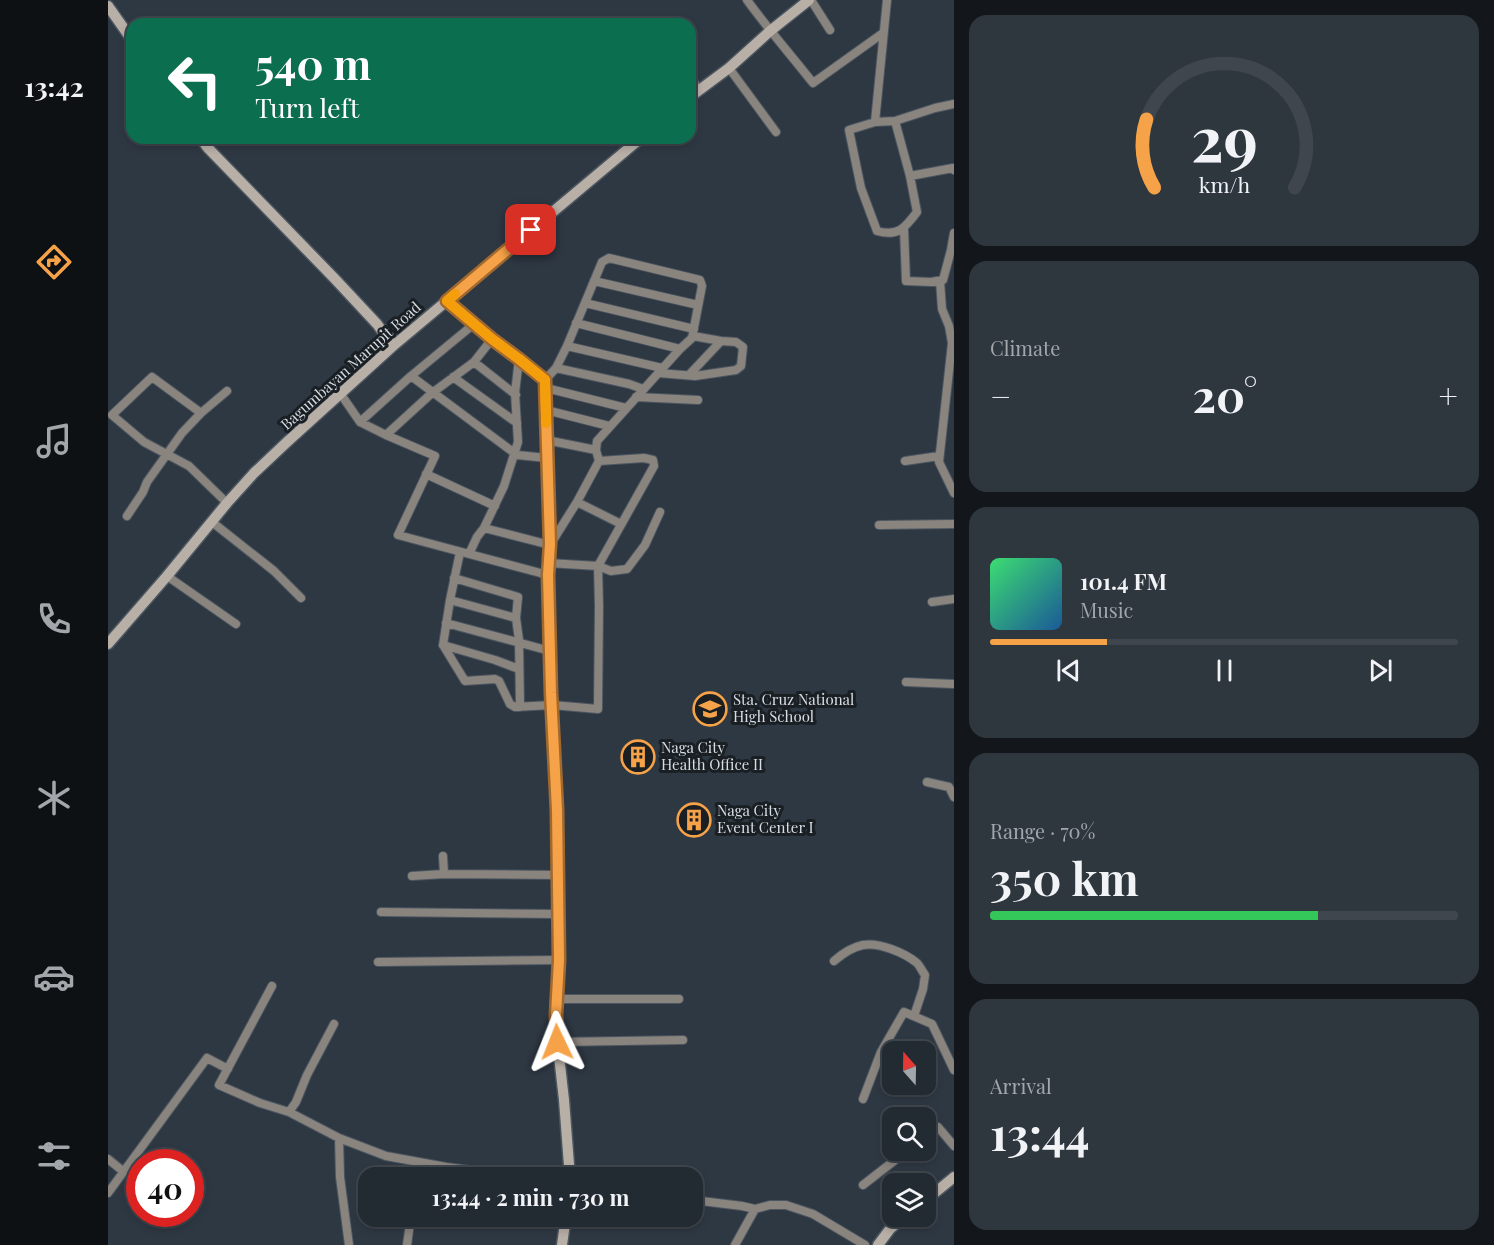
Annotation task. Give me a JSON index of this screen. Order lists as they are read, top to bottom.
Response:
{
  "streets": {
    "street": ["Bagumbayan Marupit Road"]
  },
  "places": {
    "school or university": ["Sta. Cruz National High School"],
    "building": ["Naga City Health Office II", "Naga City Event Center I"]
  },
  "north": "top",
  "page": {
    "tabs": "13:42",
    "turn": ["540 m", "Turn left"],
    "tile": [
      "Climate",
      ["Range · 70%", "350 km"],
      ["Arrival", "13:44"]
    ],
    "heat": ["−", "20°", "+"],
    "song": ["101.4 FM", "Music"],
    "limit": "40",
    "trip": "13:44 · 2 min · 730 m",
    "gauge": ["29", "km/h"]
  }
}
